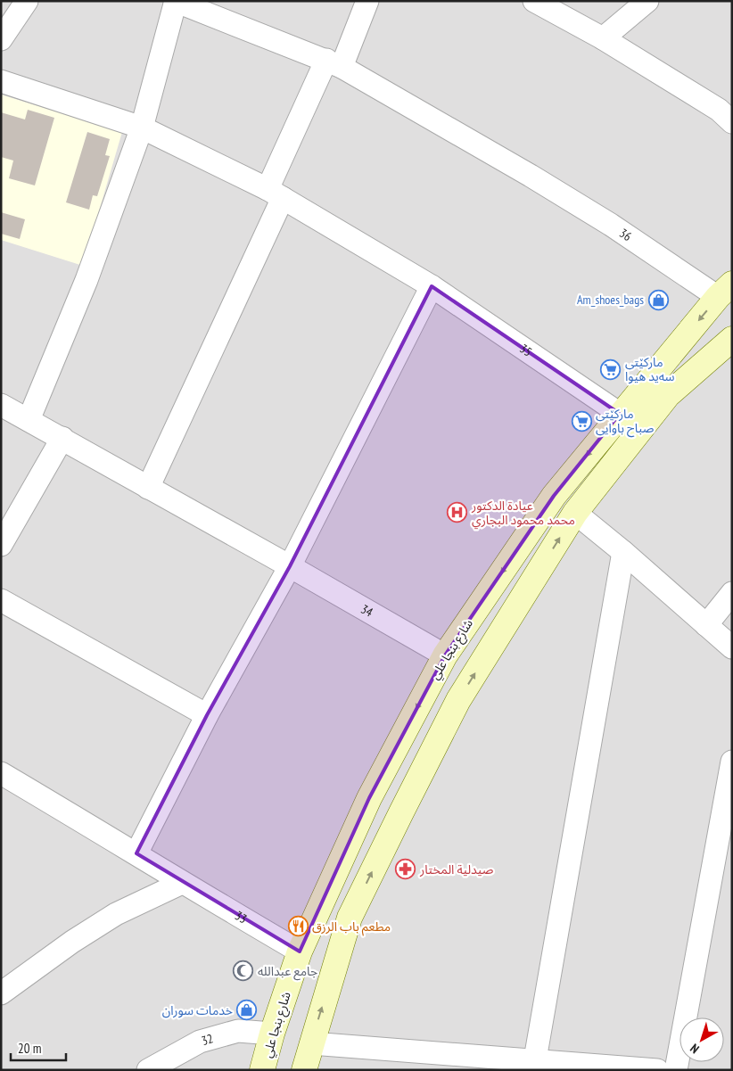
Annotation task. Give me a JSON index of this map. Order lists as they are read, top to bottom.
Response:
{
  "streets": {
    "main road": ["شارع بنجا علي"],
    "street": [
      "36",
      "35",
      "34",
      "33",
      "32"
    ]
  },
  "crossings": [
    ["36", "شارع بنجا علي"],
    ["35", "شارع بنجا علي"],
    ["34", "شارع بنجا علي"],
    ["شارع بنجا علي", "33"],
    ["شارع بنجا علي", "32"]
  ],
  "places": {
    "shop": ["Am_shoes_bags", "خدمات سوران"],
    "supermarket": ["مارکێتی سەید هیوا", "مارکێتی صباح باوایی"],
    "hospital": ["عيادة الدكتور محمد محمود البجاري"],
    "pharmacy": ["صيدلية المختار"],
    "restaurant": ["مطعم باب الرزق"],
    "mosque": ["جامع عبدالله"]
  },
  "scale_bar": "20 m",
  "north": "bottom left"
}
